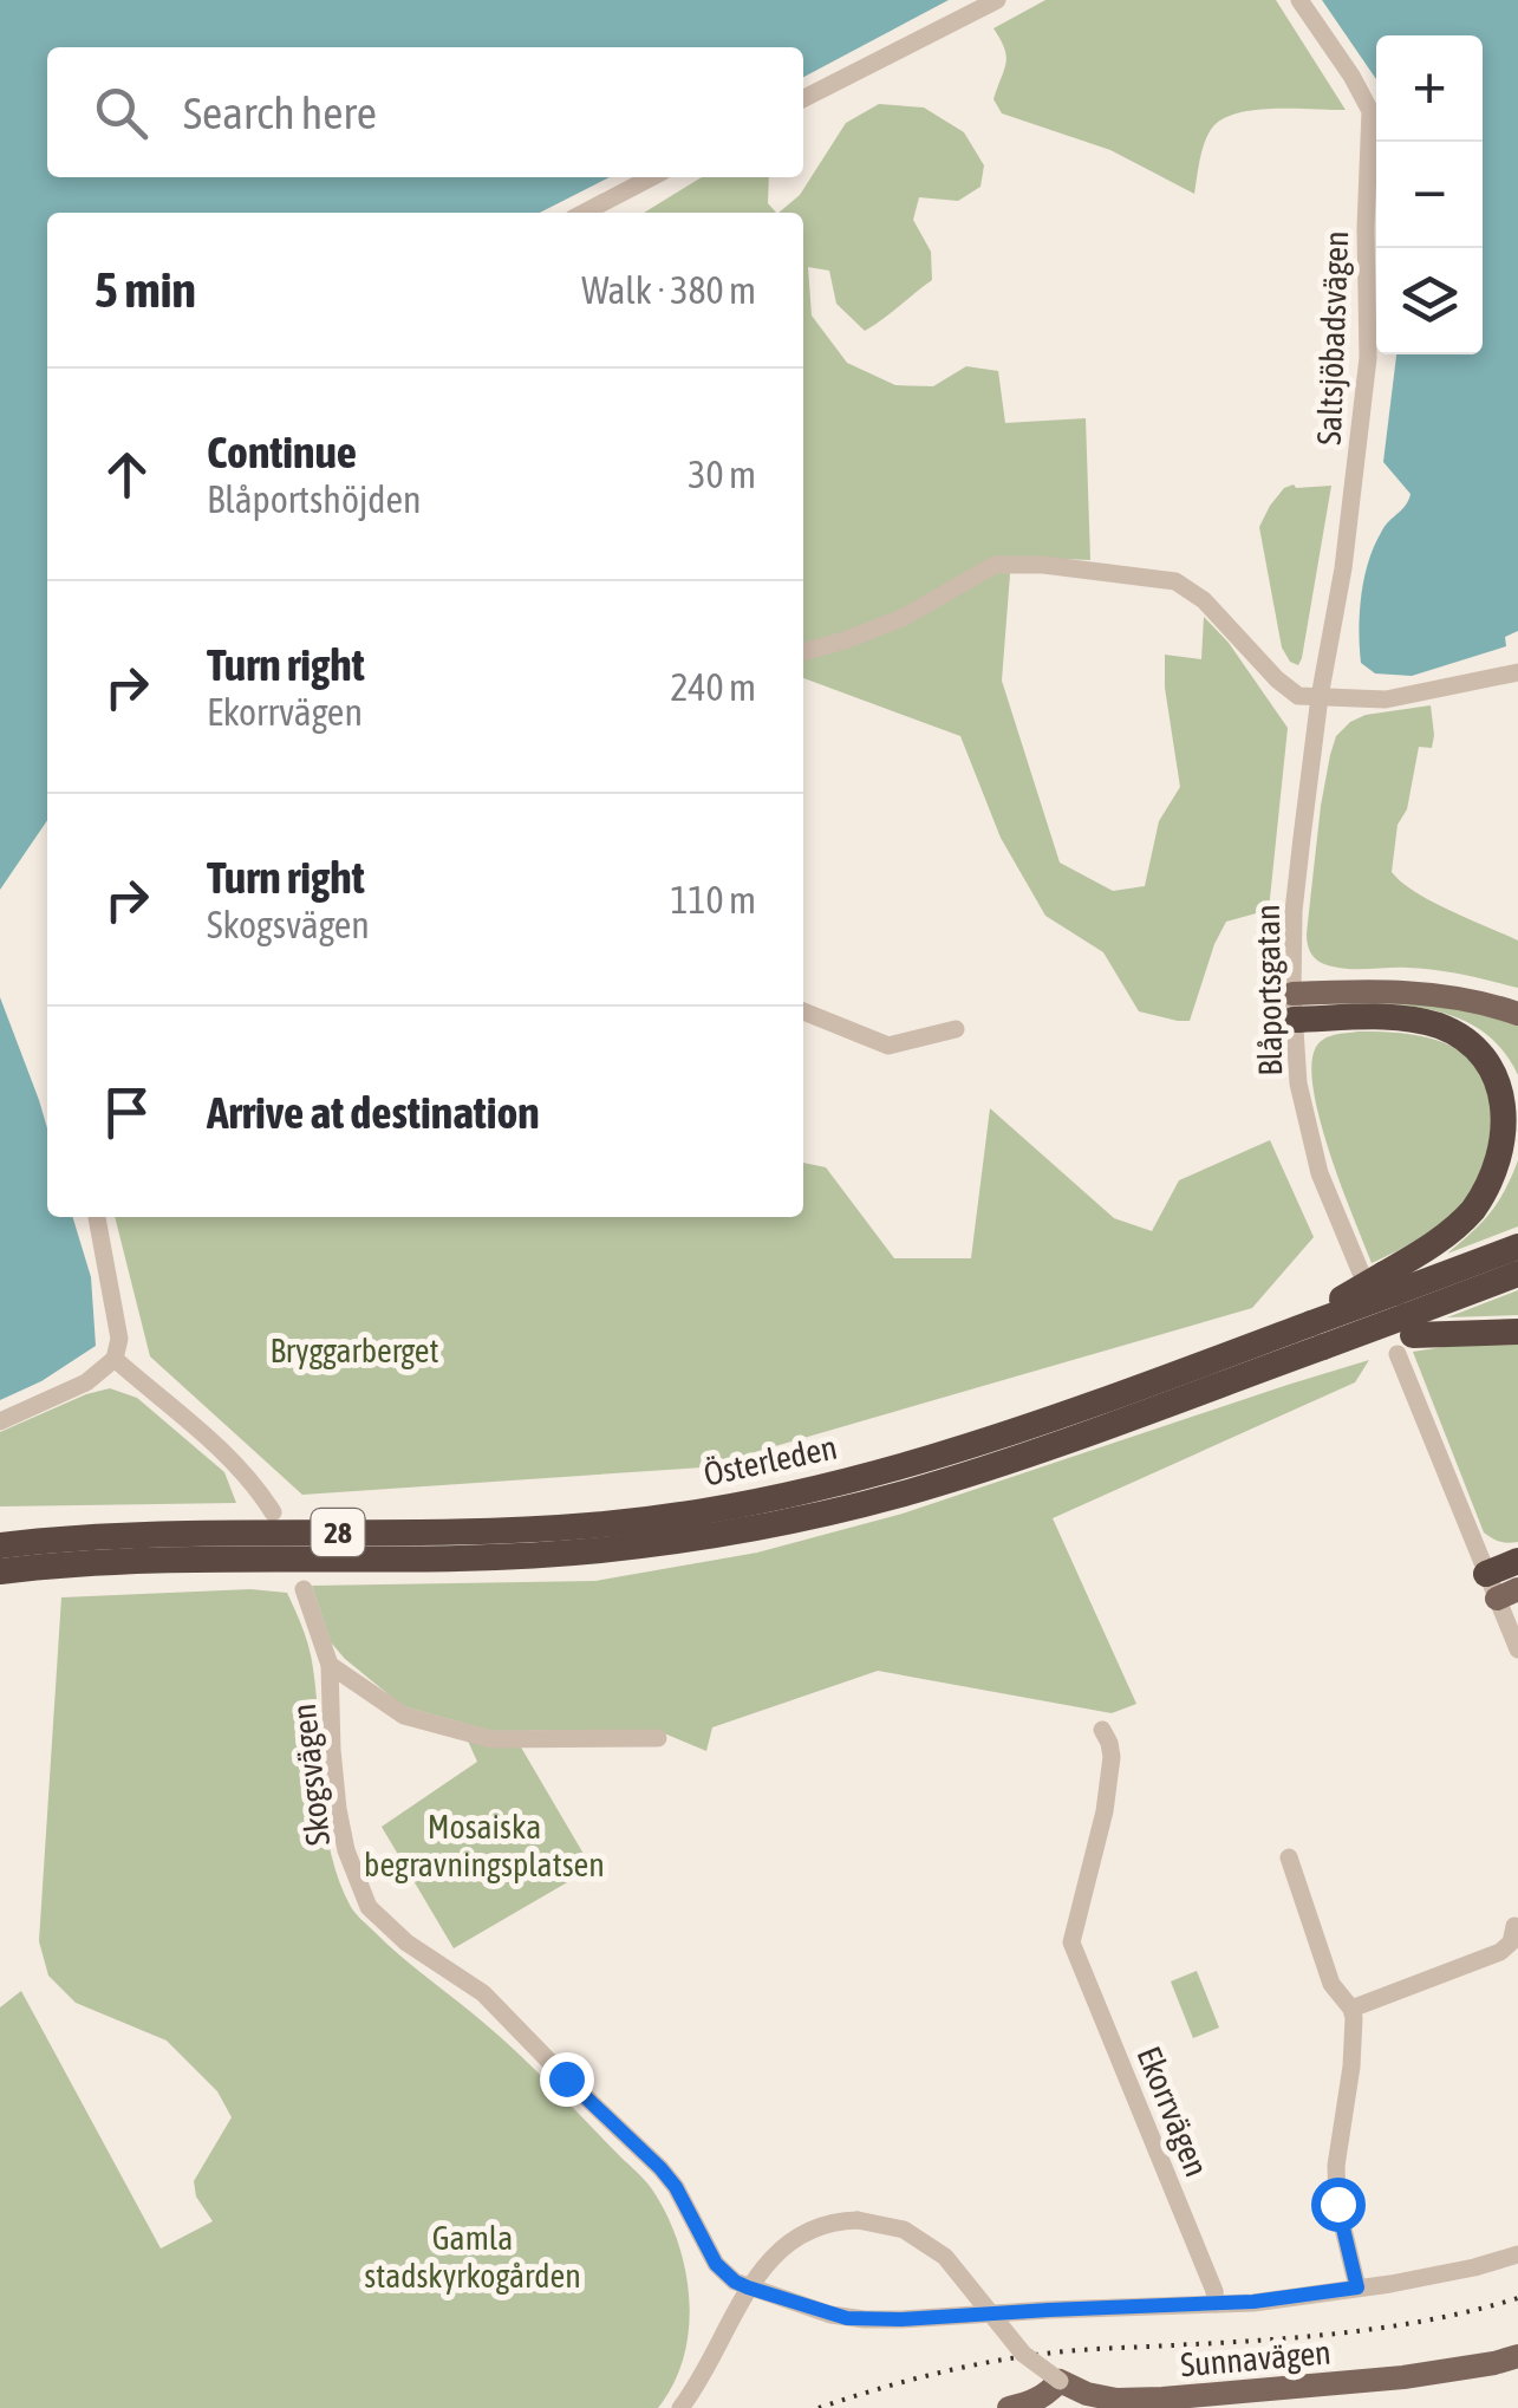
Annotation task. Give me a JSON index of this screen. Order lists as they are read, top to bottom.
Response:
{
  "streets": {
    "highway": ["Österleden", "28"],
    "main road": ["Sunnavägen"],
    "street": [
      "Saltsjöbadsvägen",
      "Blåportsgatan",
      "Skogsvägen",
      "Ekorrvägen"
    ]
  },
  "crossings": [
    ["Saltsjöbadsvägen", "Blåportsgatan"],
    ["Blåportsgatan", "Österleden"]
  ],
  "parks": ["Bryggarberget", "Mosaiska begravningsplatsen", "Gamla stadskyrkogården"],
  "page": {
    "map_buttons": ["+", "−"],
    "search": "Search here",
    "heading": ["5 min", "Walk · 380 m"],
    "list": [
      ["Continue", "Blåportshöjden", "30 m"],
      ["Turn right", "Ekorrvägen", "240 m"],
      ["Turn right", "Skogsvägen", "110 m"],
      "Arrive at destination"
    ]
  }
}
